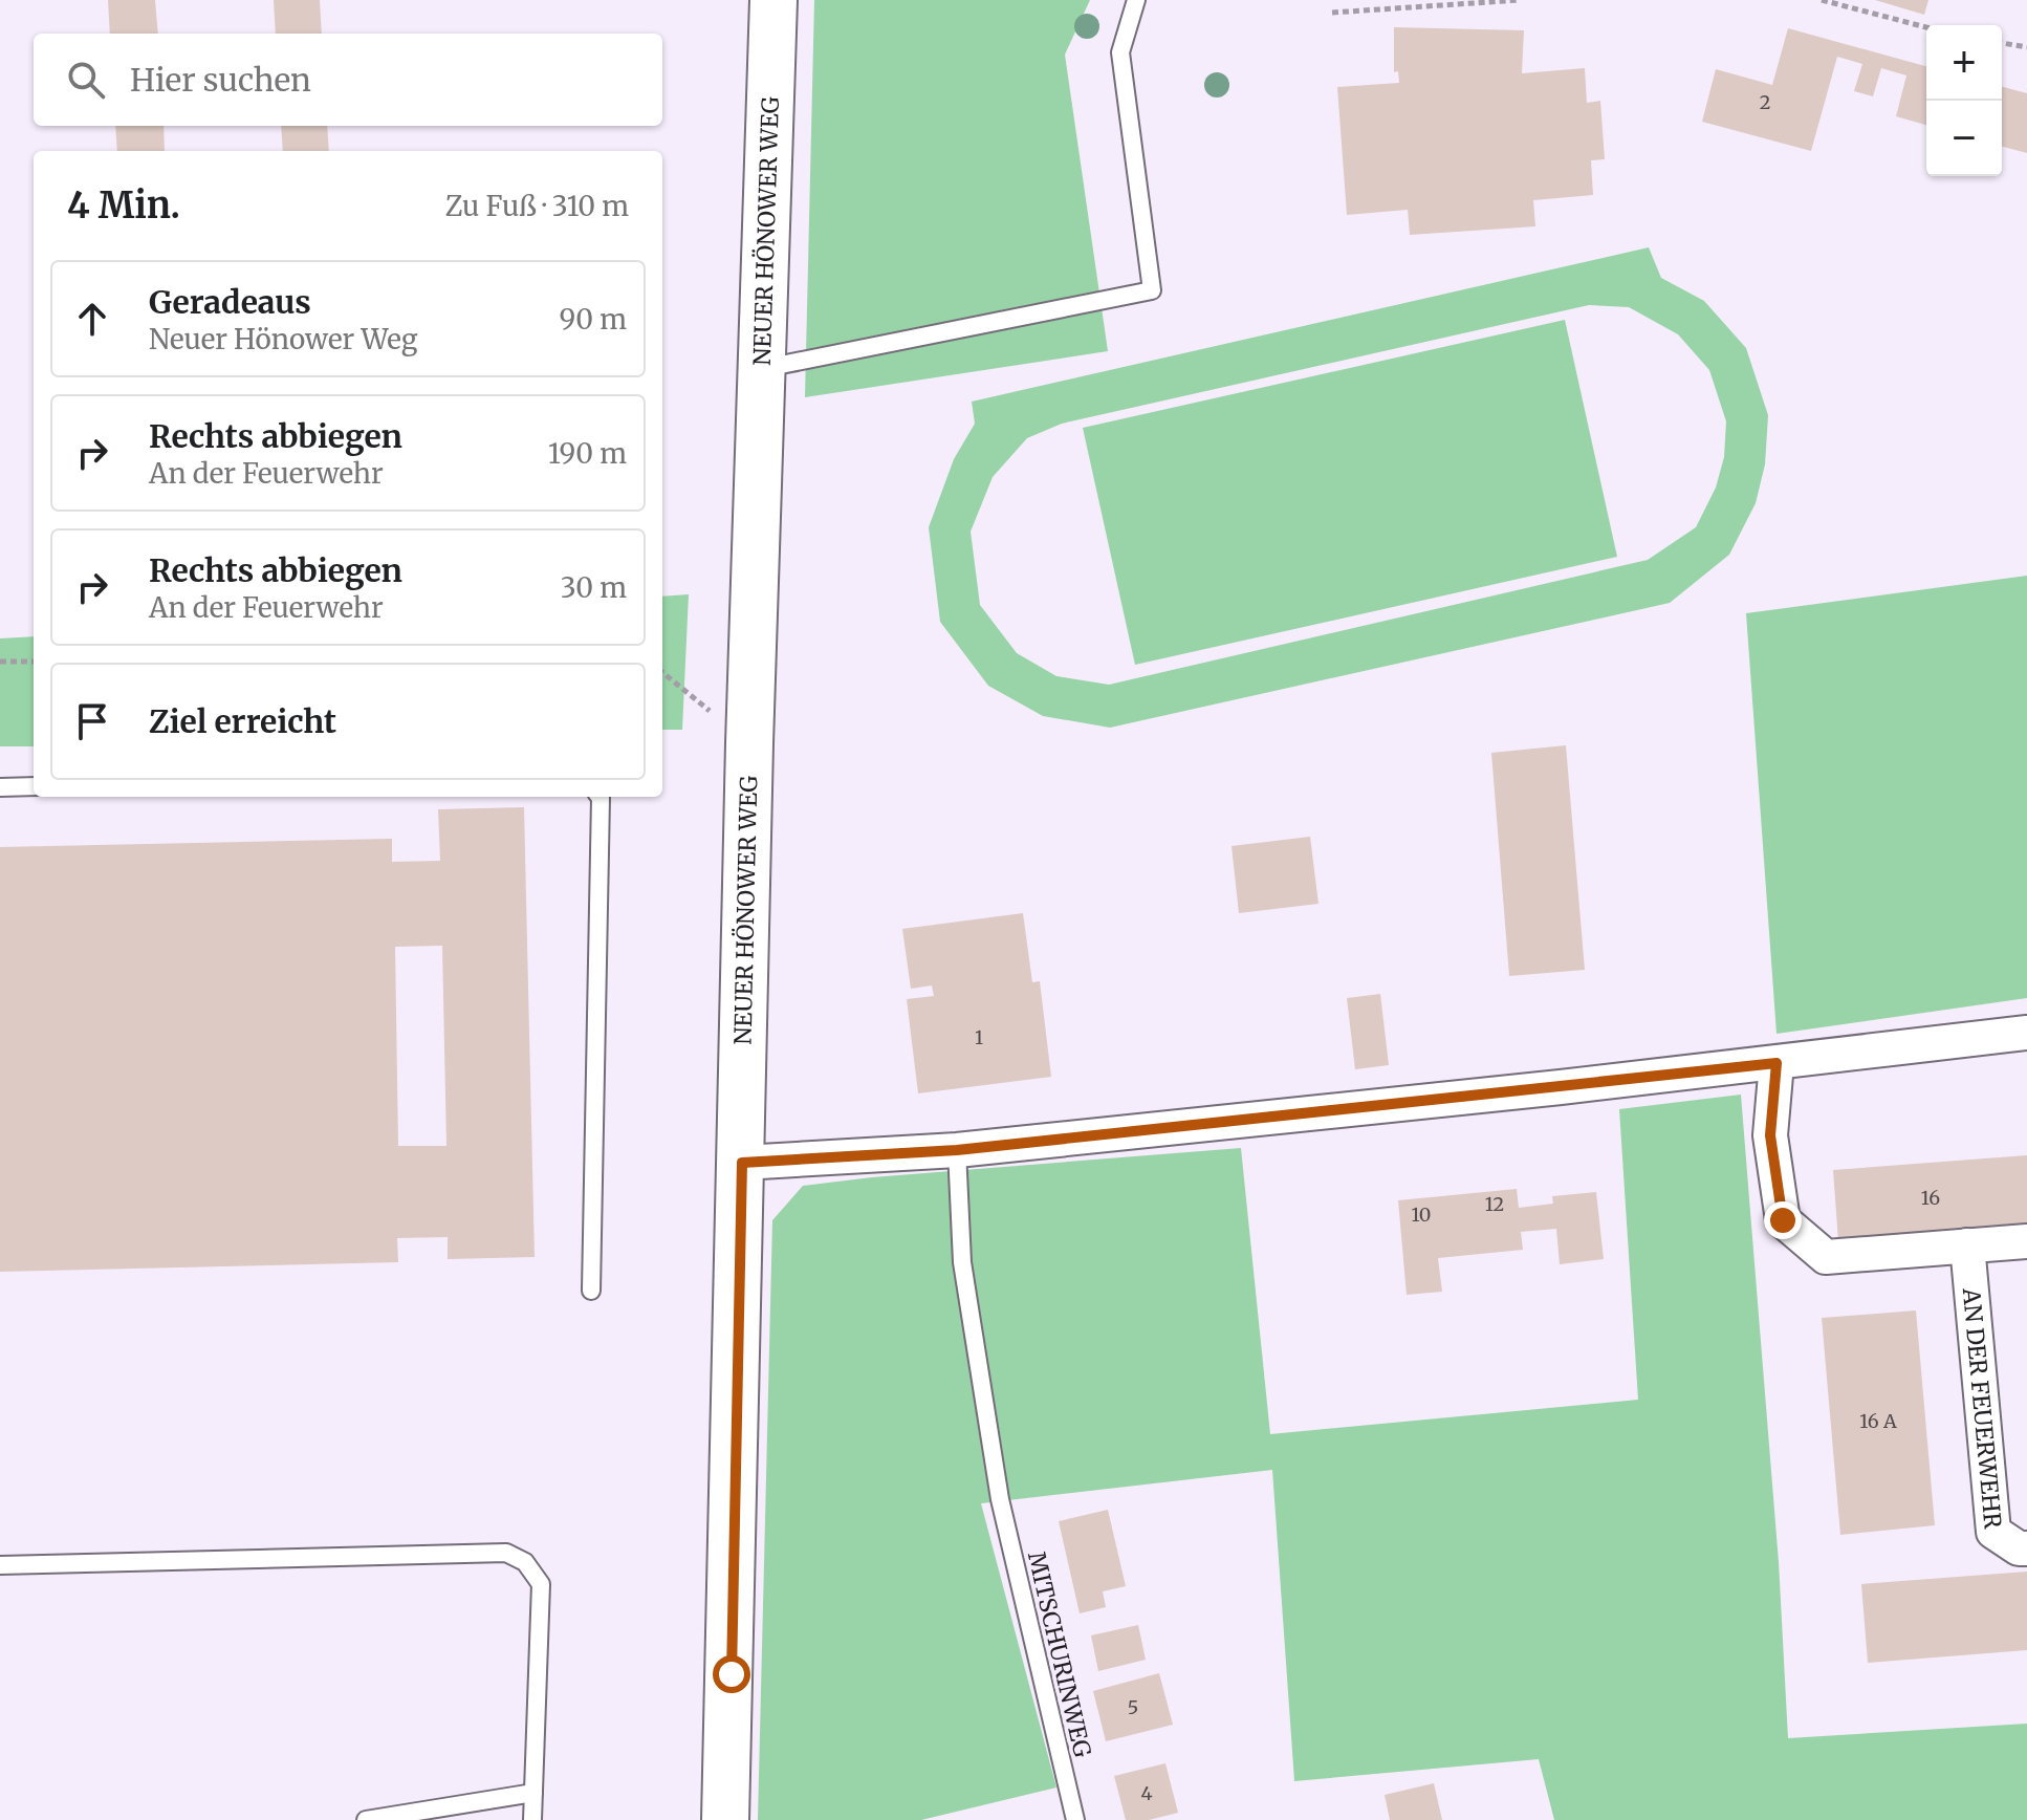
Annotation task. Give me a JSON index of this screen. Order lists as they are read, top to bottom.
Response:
{
  "streets": {
    "main road": ["NEUER HÖNOWER WEG"],
    "street": ["AN DER FEUERWEHR"],
    "lane": ["MITSCHURINWEG"]
  },
  "house_numbers": [
    "2",
    "1",
    "16",
    "12",
    "10",
    "16 A",
    "5",
    "4"
  ],
  "page": {
    "map_buttons": ["+", "−"],
    "search": "Hier suchen",
    "heading": ["4 Min.", "Zu Fuß · 310 m"],
    "list": [
      ["Geradeaus", "Neuer Hönower Weg", "90 m"],
      ["Rechts abbiegen", "An der Feuerwehr", "190 m"],
      ["Rechts abbiegen", "An der Feuerwehr", "30 m"],
      "Ziel erreicht"
    ]
  }
}
